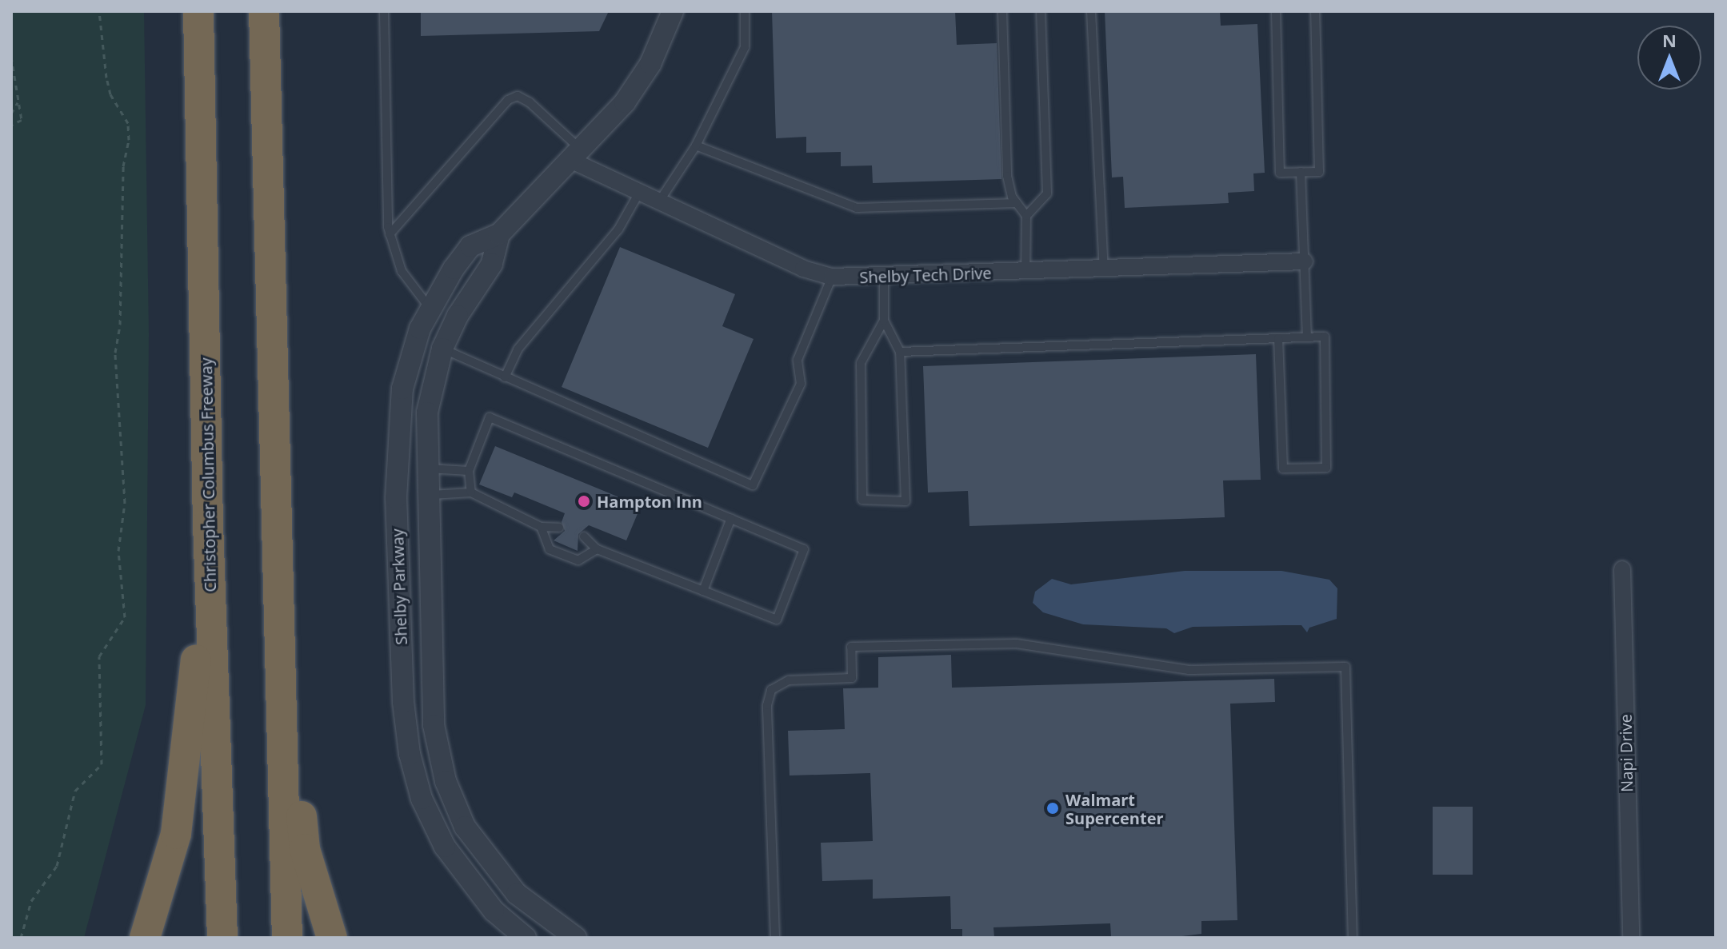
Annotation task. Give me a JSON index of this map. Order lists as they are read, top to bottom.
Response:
{
  "streets": {
    "highway": ["Christopher Columbus Freeway"],
    "street": ["Shelby Tech Drive", "Shelby Parkway", "Napi Drive"]
  },
  "crossings": [
    ["Shelby Tech Drive", "Shelby Parkway"]
  ],
  "places": ["Hampton Inn", "Walmart Supercenter"],
  "north": "top"
}
